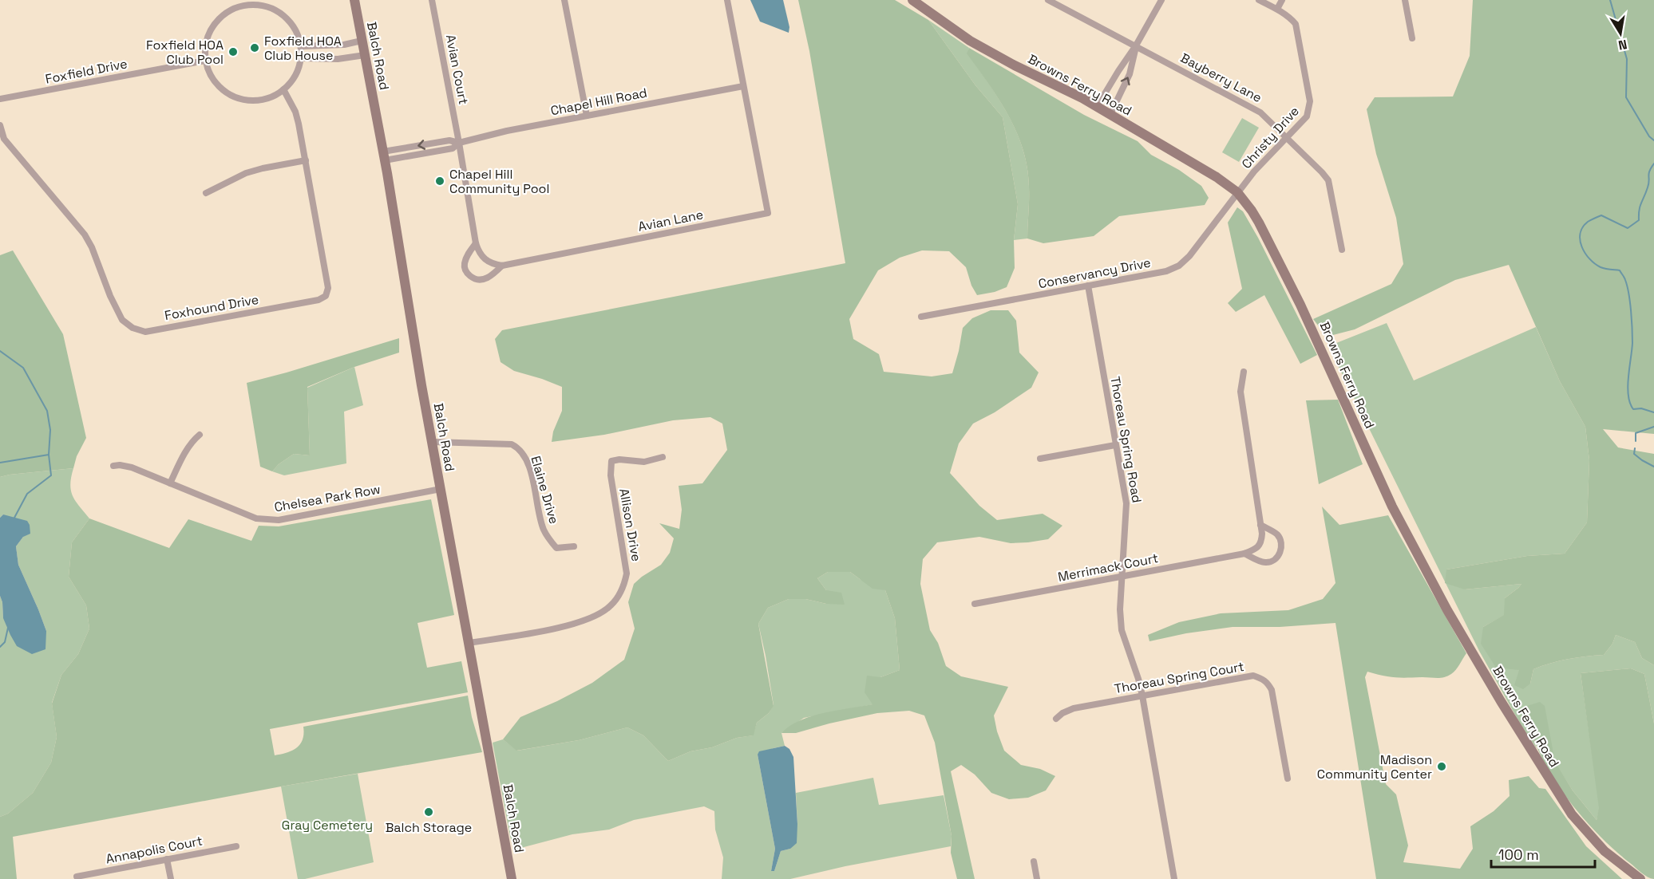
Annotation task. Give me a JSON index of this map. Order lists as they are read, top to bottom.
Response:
{
  "streets": {
    "street": [
      "Balch Road",
      "Avian Court",
      "Foxfield Drive",
      "Bayberry Lane",
      "Browns Ferry Road",
      "Chapel Hill Road",
      "Christy Drive",
      "Avian Lane",
      "Conservancy Drive",
      "Foxhound Drive",
      "Thoreau Spring Road",
      "Elaine Drive",
      "Chelsea Park Row",
      "Allison Drive",
      "Merrimack Court",
      "Thoreau Spring Court",
      "Annapolis Court"
    ]
  },
  "crossings": [
    ["Balch Road", "Chapel Hill Road"],
    ["Balch Road", "Elaine Drive"],
    ["Balch Road", "Chelsea Park Row"],
    ["Balch Road", "Allison Drive"],
    ["Avian Court", "Chapel Hill Road"],
    ["Foxfield Drive", "Foxhound Drive"],
    ["Bayberry Lane", "Christy Drive"],
    ["Browns Ferry Road", "Christy Drive"],
    ["Browns Ferry Road", "Conservancy Drive"],
    ["Chapel Hill Road", "Avian Lane"],
    ["Christy Drive", "Conservancy Drive"],
    ["Conservancy Drive", "Thoreau Spring Road"],
    ["Thoreau Spring Road", "Merrimack Court"],
    ["Thoreau Spring Road", "Thoreau Spring Court"]
  ],
  "parks": ["Gray Cemetery"],
  "places": [
    "Foxfield HOA Club House",
    "Foxfield HOA Club Pool",
    "Chapel Hill Community Pool",
    "Madison Community Center",
    "Balch Storage"
  ],
  "scale_bar": "100 m",
  "north": "bottom"
}
